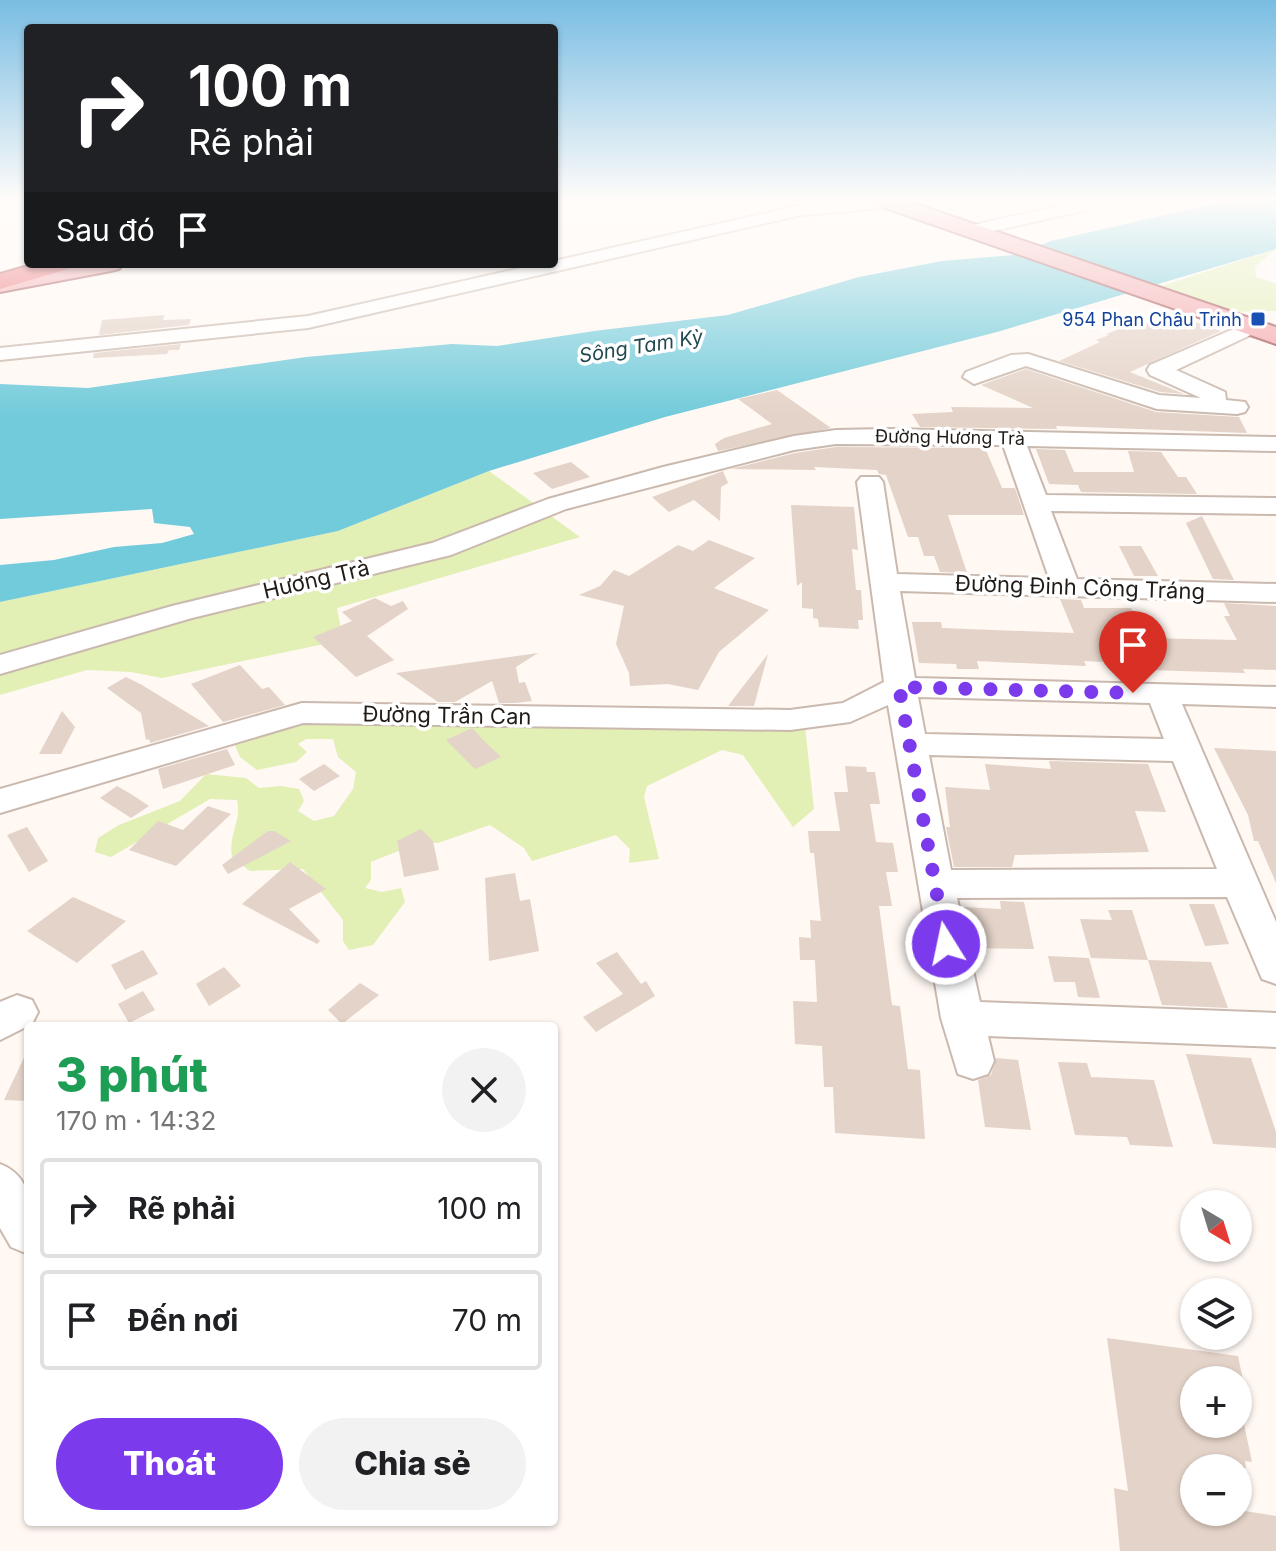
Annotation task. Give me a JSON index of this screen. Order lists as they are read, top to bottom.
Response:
{
  "streets": {
    "street": [
      "Đường Hương Trà",
      "Hương Trà",
      "Đường Đinh Công Tráng",
      "Đường Trần Can"
    ]
  },
  "crossings": [
    ["Đường Hương Trà", "Hương Trà"]
  ],
  "water": ["Sông Tam Kỳ"],
  "places": {
    "transit": ["954 Phan Châu Trinh"]
  },
  "north": "bottom right",
  "page": {
    "turn": ["100 m", "Rẽ phải"],
    "then": "Sau đó",
    "heading": ["3 phút", "170 m · 14:32"],
    "list": [
      {
        "name": "Rẽ phải",
        "value": "100 m"
      },
      {
        "name": "Đến nơi",
        "value": "70 m"
      }
    ],
    "map_buttons": ["+", "−"],
    "buttons": ["Thoát", "Chia sẻ"]
  }
}
